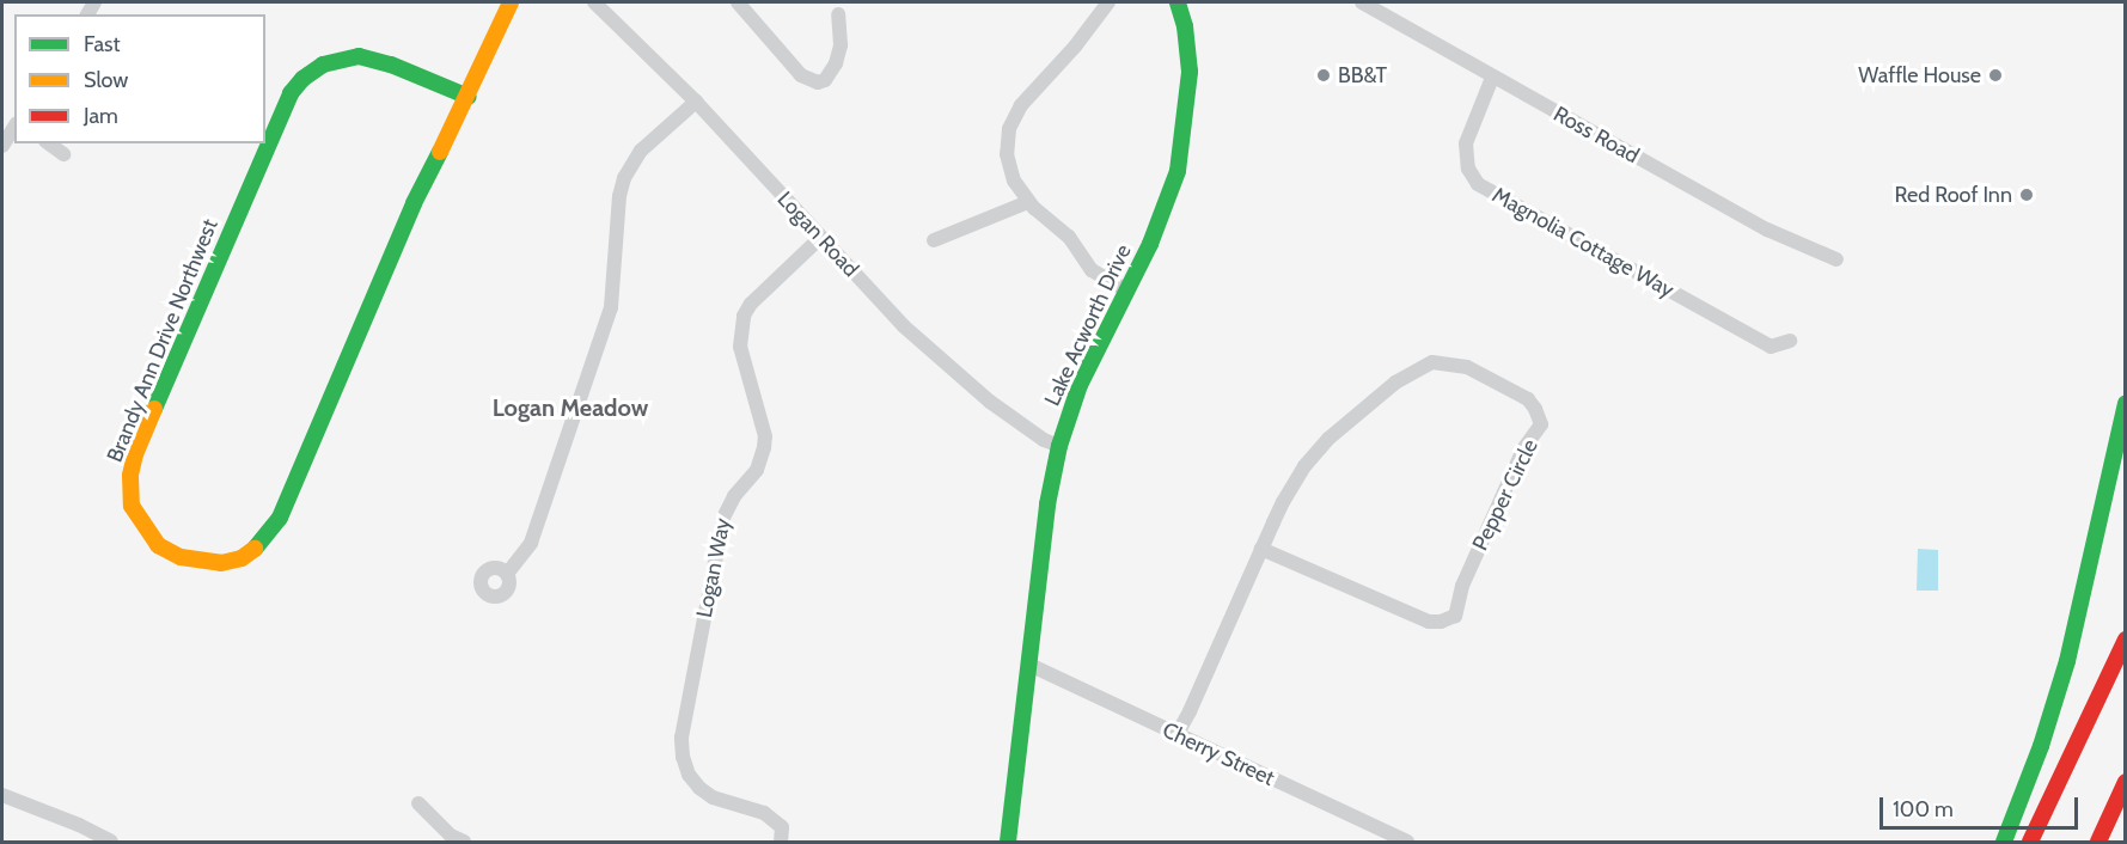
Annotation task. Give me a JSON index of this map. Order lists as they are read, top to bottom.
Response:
{
  "streets": {
    "main road": ["Lake Acworth Drive", "Brandy Ann Drive Northwest"],
    "street": [
      "Ross Road",
      "Logan Road",
      "Magnolia Cottage Way",
      "Pepper Circle",
      "Logan Way",
      "Cherry Street"
    ]
  },
  "crossings": [
    ["Ross Road", "Magnolia Cottage Way"],
    ["Logan Road", "Lake Acworth Drive"],
    ["Logan Road", "Logan Way"],
    ["Lake Acworth Drive", "Cherry Street"],
    ["Pepper Circle", "Cherry Street"]
  ],
  "districts": ["Logan Meadow"],
  "places": ["BB&T", "Waffle House", "Red Roof Inn"],
  "legend": ["Fast", "Slow", "Jam"],
  "scale_bar": "100 m"
}
